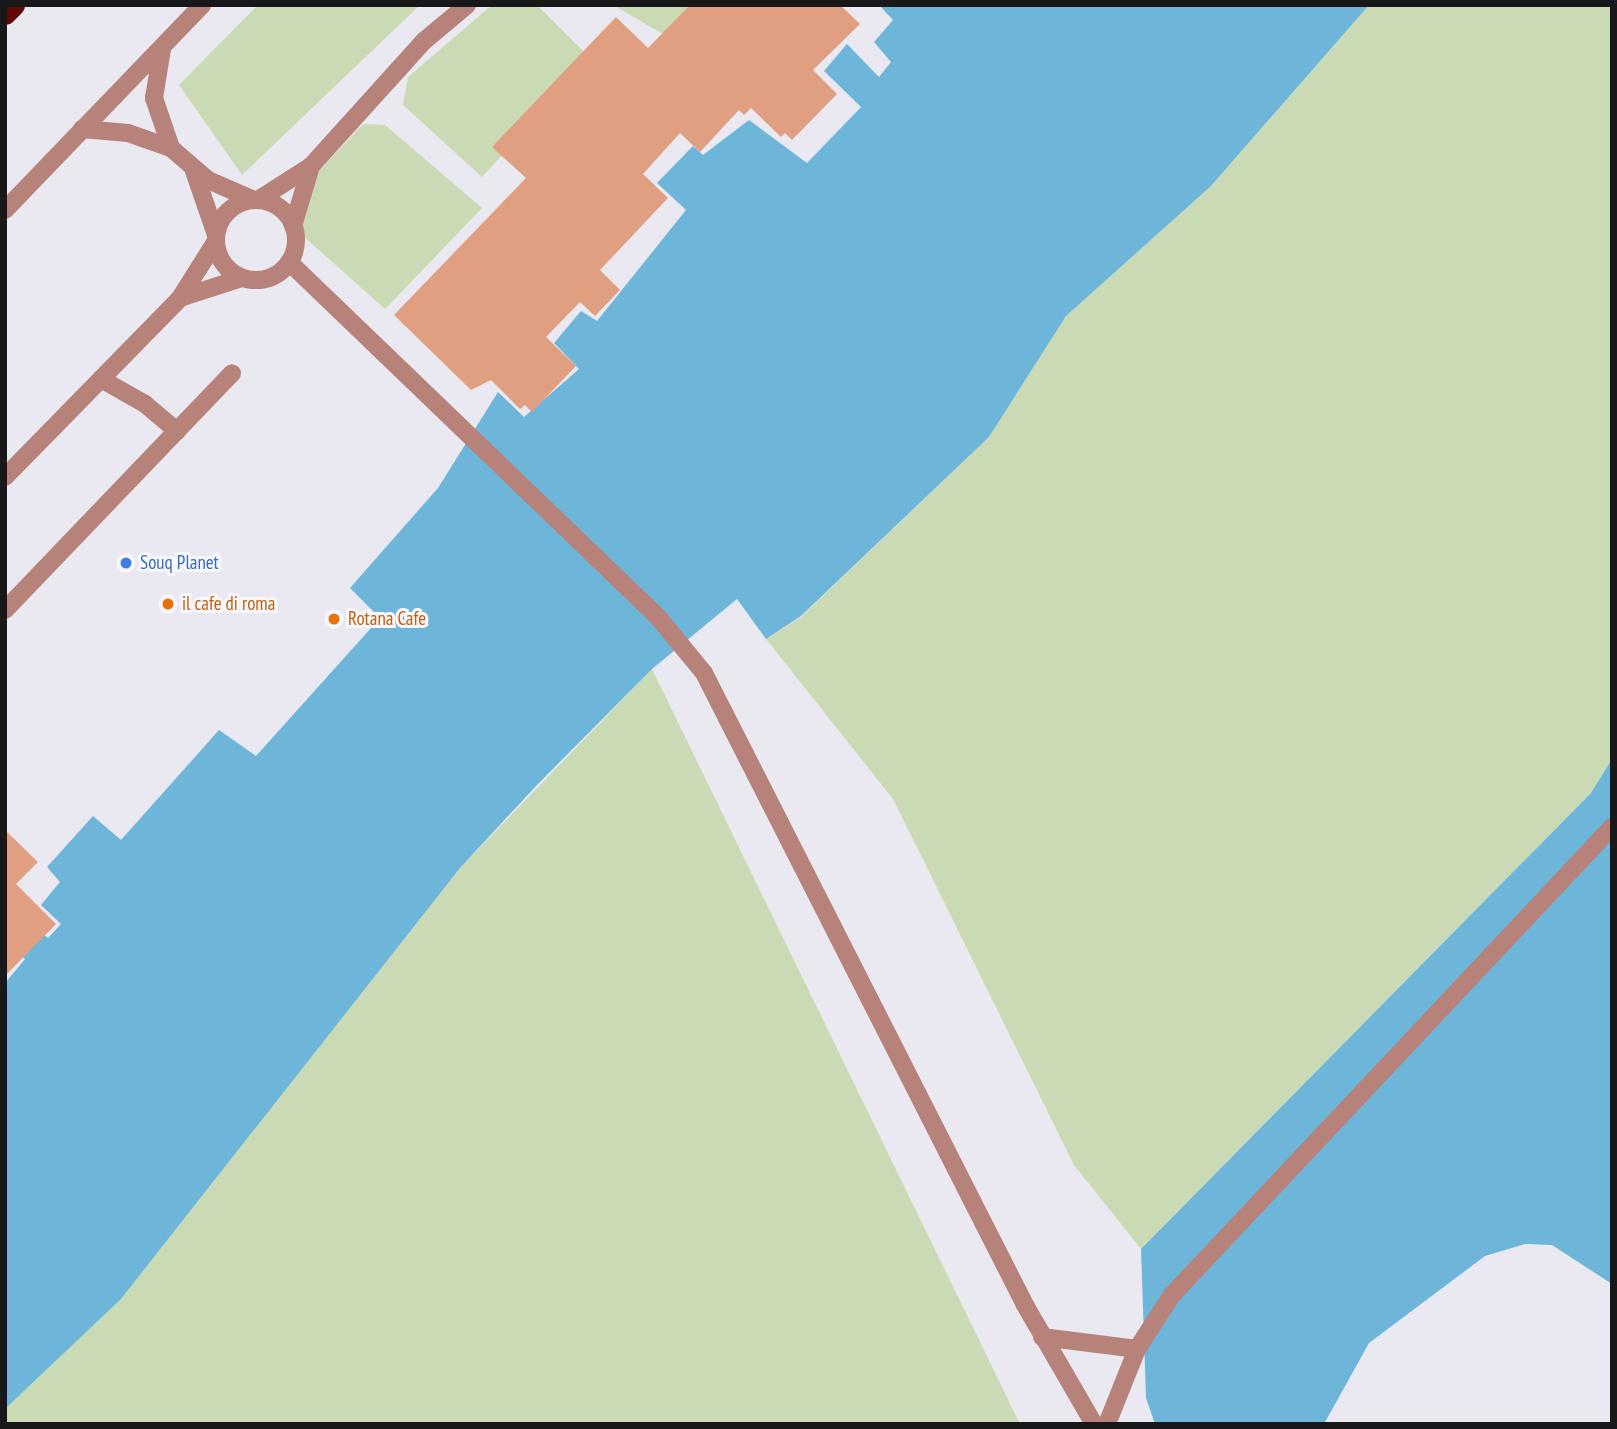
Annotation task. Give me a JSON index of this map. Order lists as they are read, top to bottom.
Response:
{
  "places": ["Souq Planet", "il cafe di roma", "Rotana Cafe"]
}
